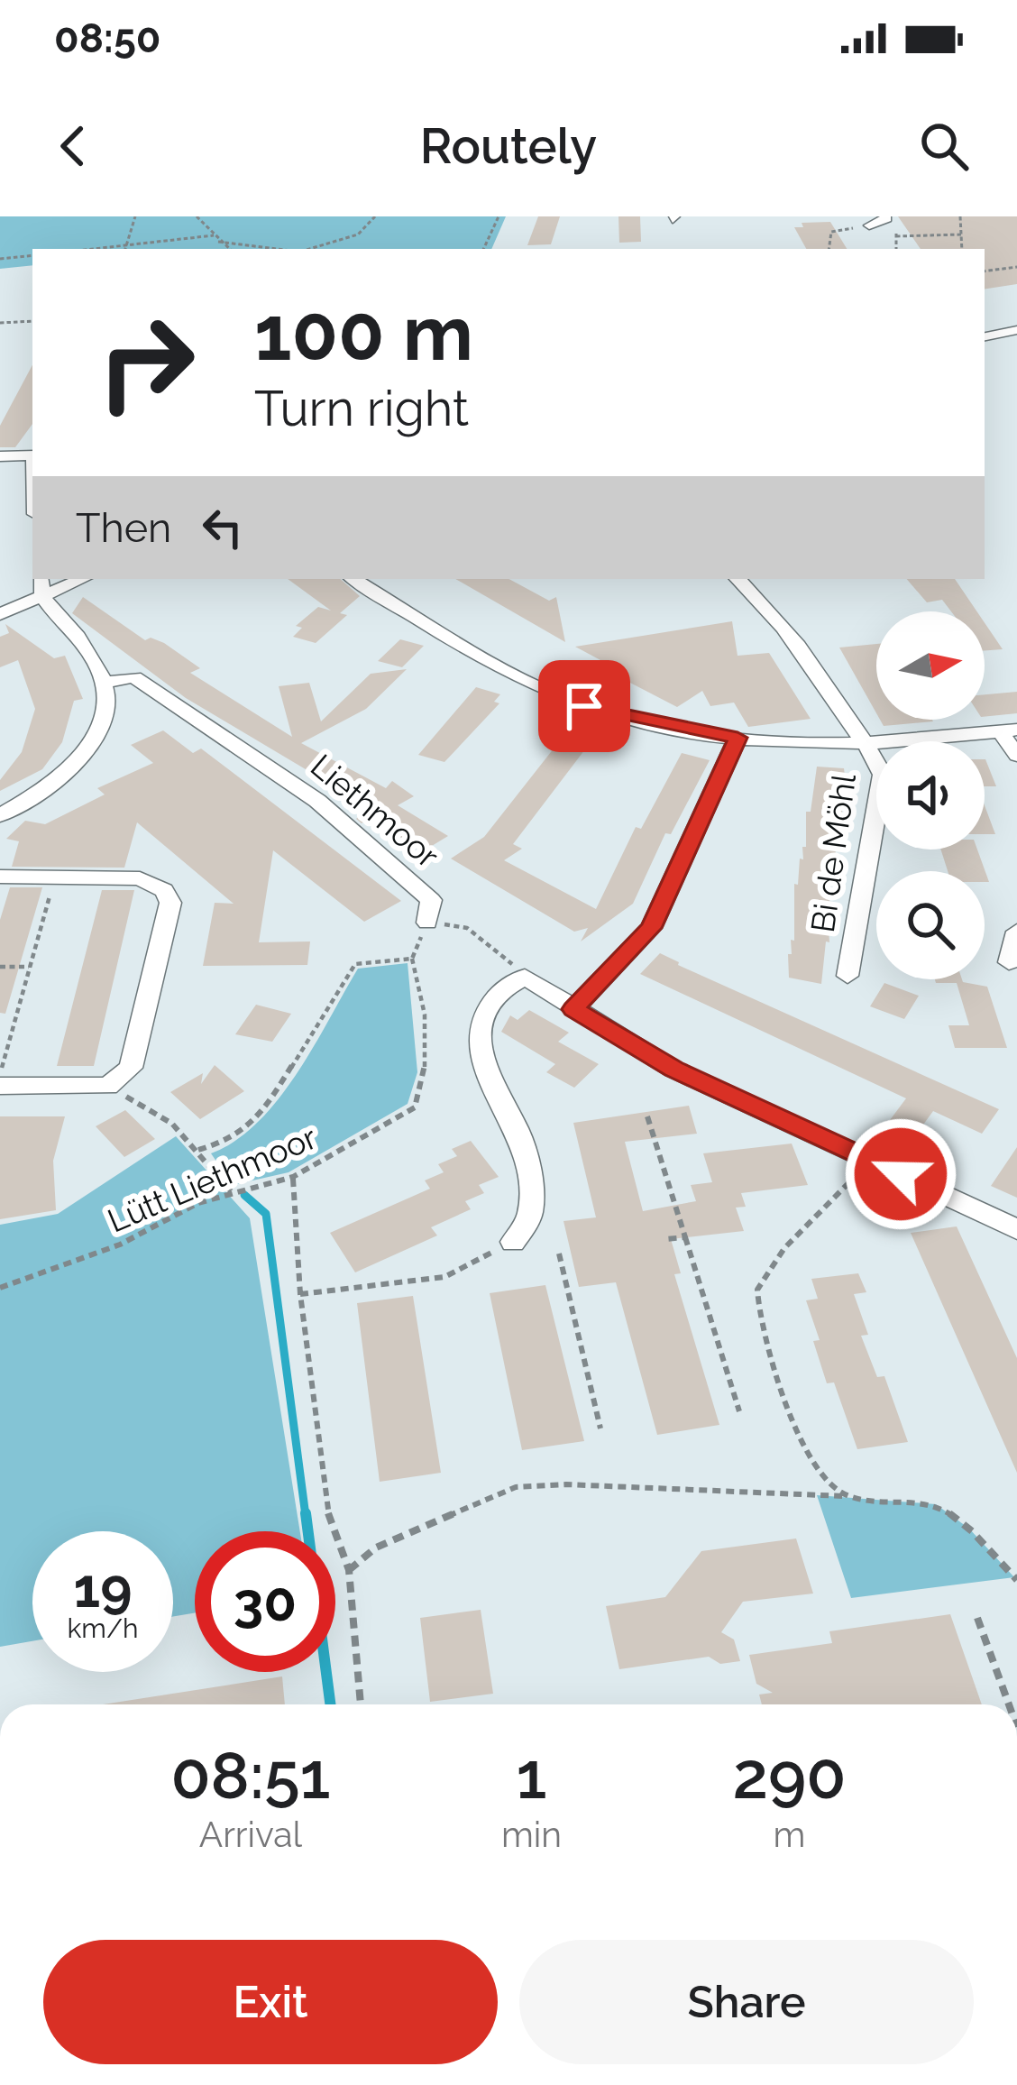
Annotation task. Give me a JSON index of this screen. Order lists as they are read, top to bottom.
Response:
{
  "streets": {
    "street": ["Liethmoor", "Bi de Möhl"],
    "path": ["Lütt Liethmoor"]
  },
  "north": "right",
  "page": {
    "status": "08:50",
    "header": "Routely",
    "turn": ["100 m", "Turn right"],
    "then": "Then",
    "speed": "19 km/h",
    "limit": "30",
    "eta": [
      "08:51",
      "Arrival",
      "1",
      "min",
      "290",
      "m"
    ],
    "buttons": ["Exit", "Share"]
  }
}
